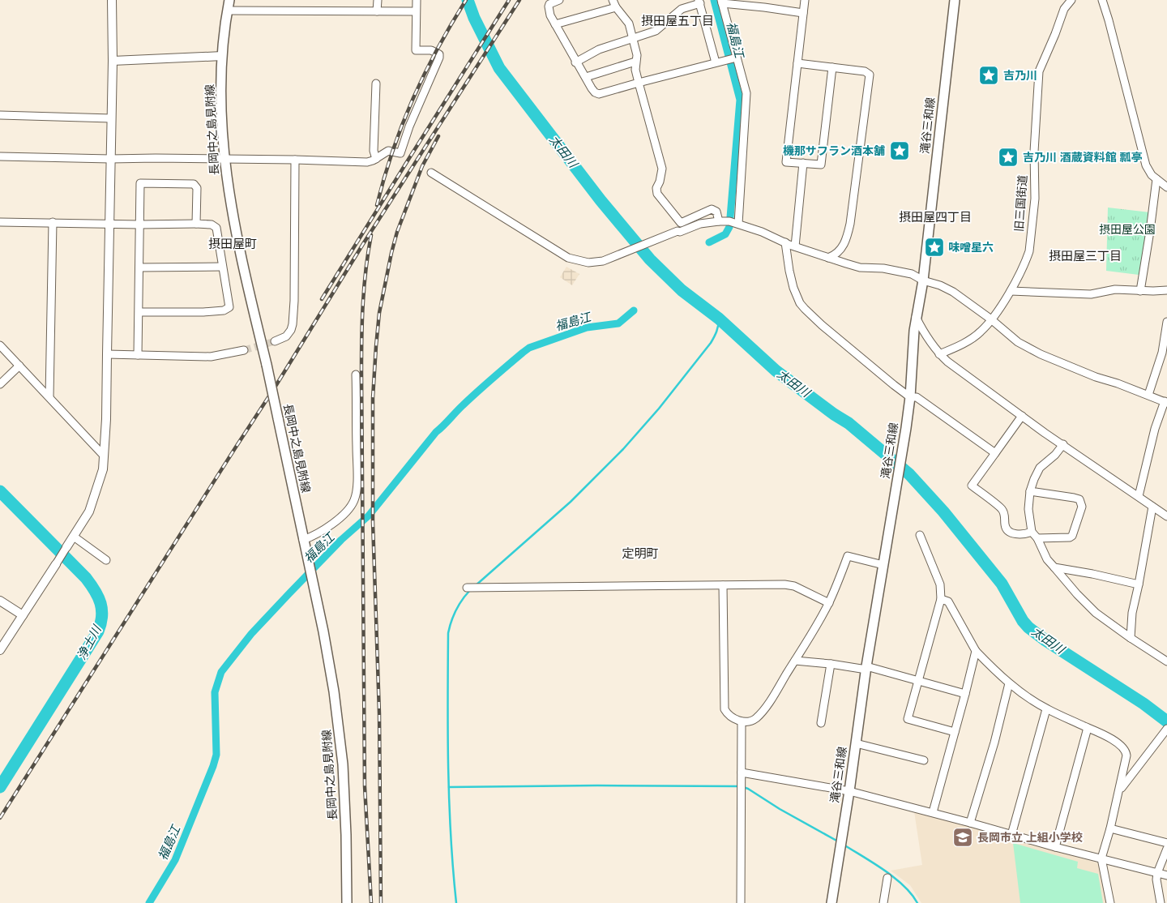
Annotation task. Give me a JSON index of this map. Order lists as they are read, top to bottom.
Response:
{
  "streets": {
    "main road": ["滝谷三和線", "長岡中之島見附線"],
    "street": ["旧三国街道"]
  },
  "districts": [
    "摂田屋五丁目",
    "摂田屋四丁目",
    "摂田屋町",
    "摂田屋三丁目",
    "定明町"
  ],
  "water": ["福島江", "太田川", "浄土川"],
  "parks": ["摂田屋公園"],
  "places": {
    "place": [
      "吉乃川",
      "機那サフラン酒本舗",
      "吉乃川 酒蔵資料館 瓢亭",
      "味噌星六"
    ],
    "school or university": ["長岡市立 上組小学校"]
  }
}
